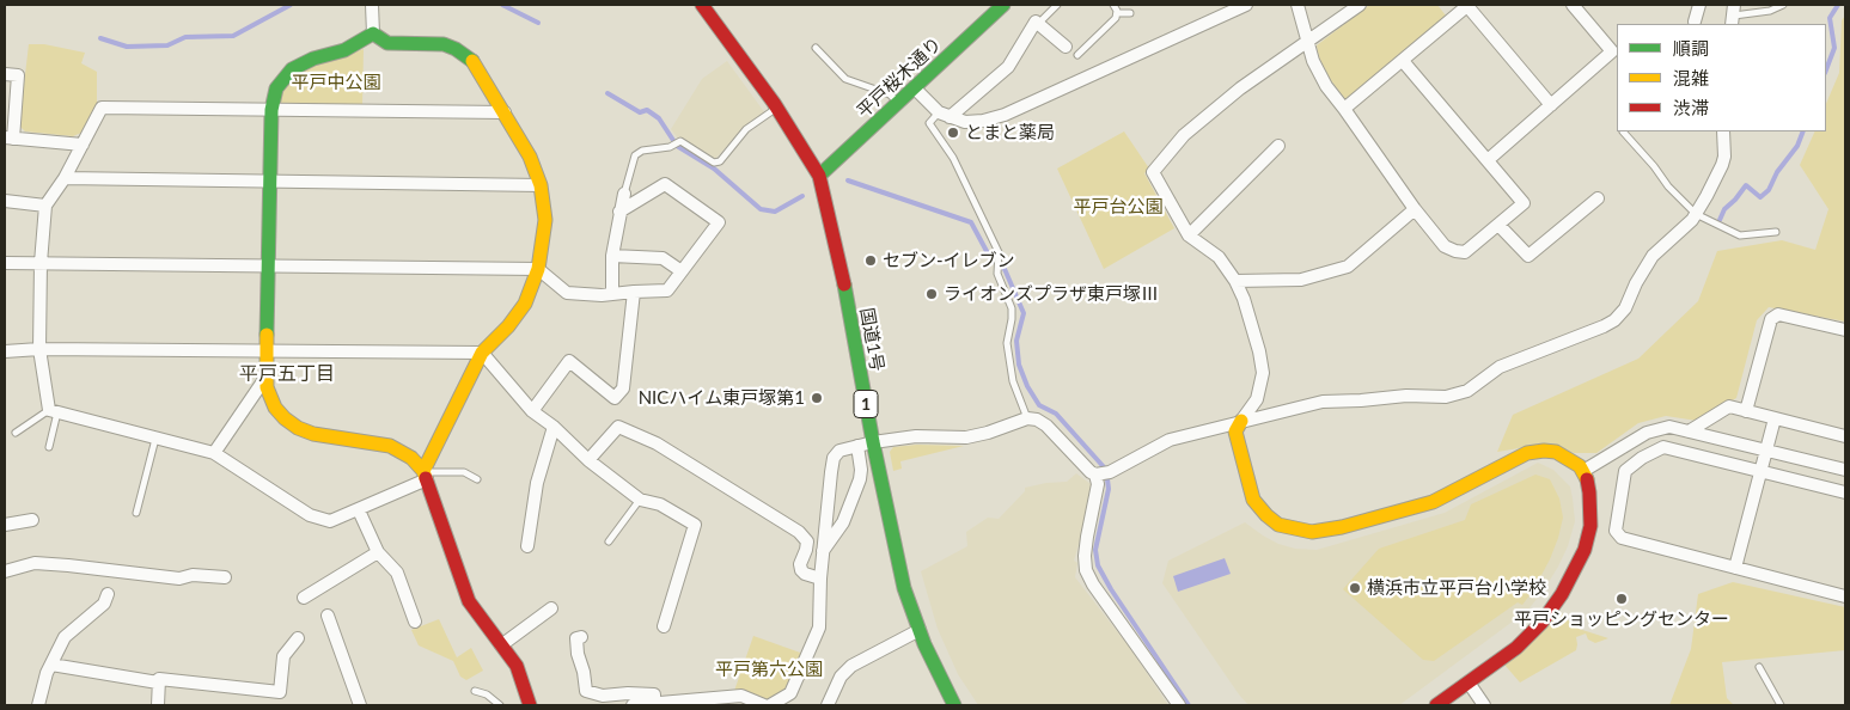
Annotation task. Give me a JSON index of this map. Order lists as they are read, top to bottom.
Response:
{
  "streets": {
    "main road": ["平戸桜木通り", "国道1号", "1"]
  },
  "crossings": [
    ["平戸桜木通り", "国道1号"]
  ],
  "districts": ["平戸五丁目"],
  "parks": ["平戸中公園", "平戸台公園", "平戸第六公園"],
  "places": [
    "とまと薬局",
    "セブン-イレブン",
    "ライオンズプラザ東戸塚Ⅲ",
    "NICハイム東戸塚第1",
    "横浜市立平戸台小学校",
    "平戸ショッピングセンター"
  ],
  "legend": ["順調", "混雑", "渋滞"]
}
